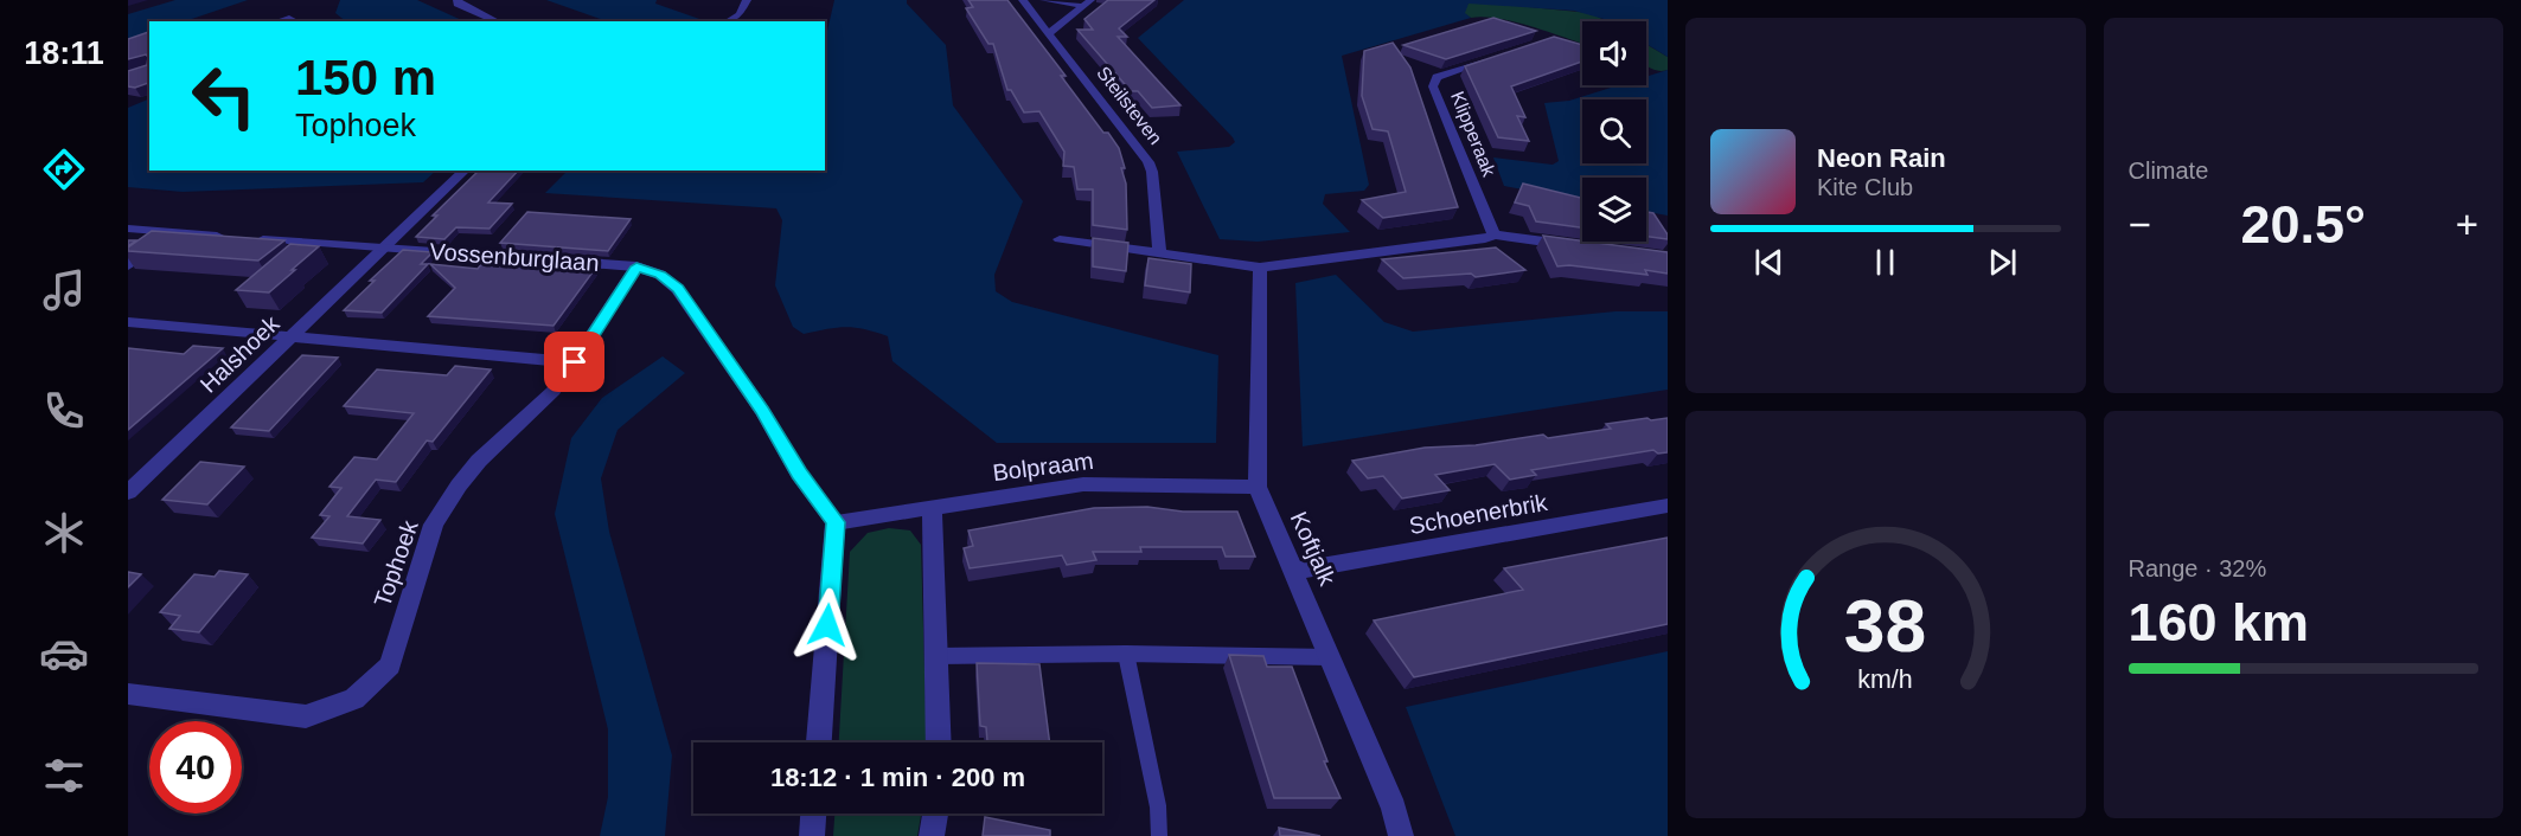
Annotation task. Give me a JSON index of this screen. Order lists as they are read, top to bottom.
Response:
{
  "streets": {
    "street": [
      "Steilsteven",
      "Klipperaak",
      "Vossenburglaan",
      "Halshoek",
      "Bolpraam",
      "Schoenerbrik",
      "Koftjalk",
      "Tophoek"
    ]
  },
  "crossings": [
    ["Vossenburglaan", "Halshoek"],
    ["Vossenburglaan", "Bolpraam"],
    ["Vossenburglaan", "Tophoek"],
    ["Bolpraam", "Koftjalk"],
    ["Schoenerbrik", "Koftjalk"]
  ],
  "page": {
    "tabs": "18:11",
    "tile": [
      "Climate",
      ["Range · 32%", "160 km"]
    ],
    "turn": ["150 m", "Tophoek"],
    "song": ["Neon Rain", "Kite Club"],
    "heat": ["−", "20.5°", "+"],
    "limit": "40",
    "trip": "18:12 · 1 min · 200 m",
    "gauge": ["38", "km/h"]
  }
}
